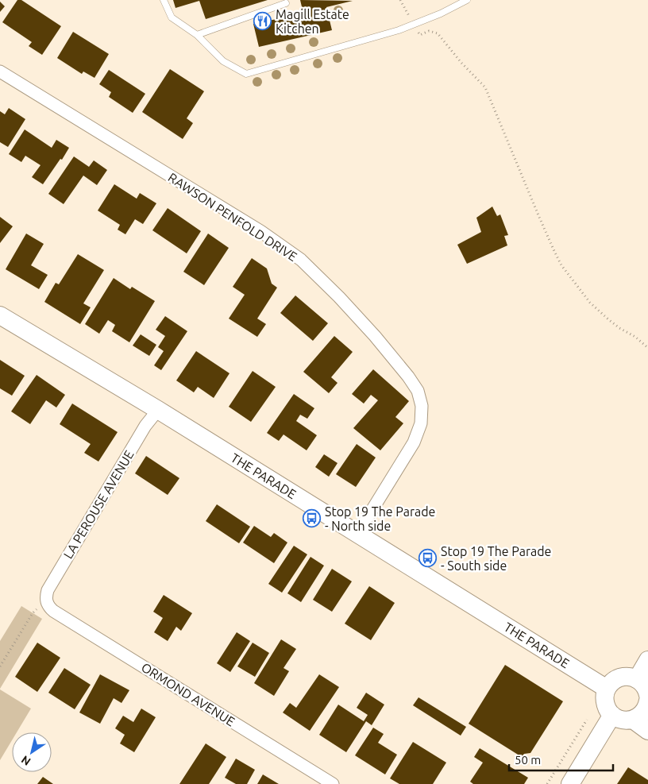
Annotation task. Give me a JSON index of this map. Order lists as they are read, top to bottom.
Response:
{
  "streets": {
    "main road": ["THE PARADE"],
    "street": ["RAWSON PENFOLD DRIVE", "LA PEROUSE AVENUE", "ORMOND AVENUE"]
  },
  "crossings": [
    ["RAWSON PENFOLD DRIVE", "THE PARADE"],
    ["THE PARADE", "LA PEROUSE AVENUE"],
    ["LA PEROUSE AVENUE", "ORMOND AVENUE"]
  ],
  "places": {
    "restaurant": ["Magill Estate Kitchen"],
    "bus stop": ["Stop 19 The Parade - North side", "Stop 19 The Parade - South side"]
  },
  "scale_bar": "50 m",
  "north": "bottom left"
}
